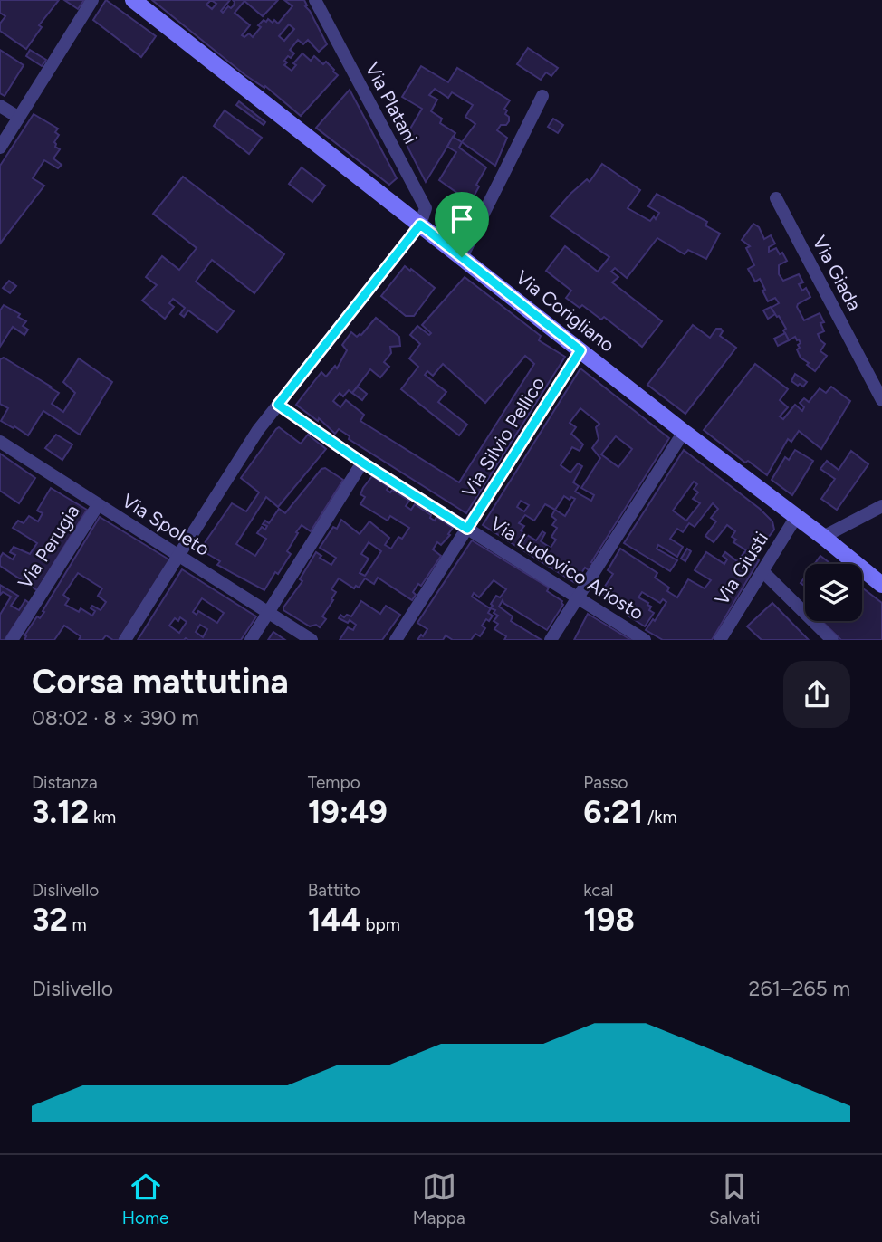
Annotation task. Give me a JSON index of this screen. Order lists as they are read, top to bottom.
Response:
{
  "streets": {
    "street": [
      "Via Platani",
      "Via Giada",
      "Via Corigliano",
      "Via Silvio Pellico",
      "Via Spoleto",
      "Via Perugia",
      "Via Ludovico Ariosto",
      "Via Giusti"
    ]
  },
  "crossings": [
    ["Via Platani", "Via Corigliano"],
    ["Via Corigliano", "Via Silvio Pellico"],
    ["Via Corigliano", "Via Giusti"],
    ["Via Silvio Pellico", "Via Ludovico Ariosto"],
    ["Via Spoleto", "Via Perugia"]
  ],
  "page": {
    "heading": ["Corsa mattutina", "08:02 · 8 × 390 m"],
    "stats": [
      ["Distanza", "3.12 km"],
      ["Tempo", "19:49"],
      ["Passo", "6:21 /km"],
      ["Dislivello", "32 m"],
      ["Battito", "144 bpm"],
      ["kcal", "198"]
    ],
    "chart": ["Dislivello", "261–265 m"],
    "tabs": ["Home", "Mappa", "Salvati"]
  }
}
